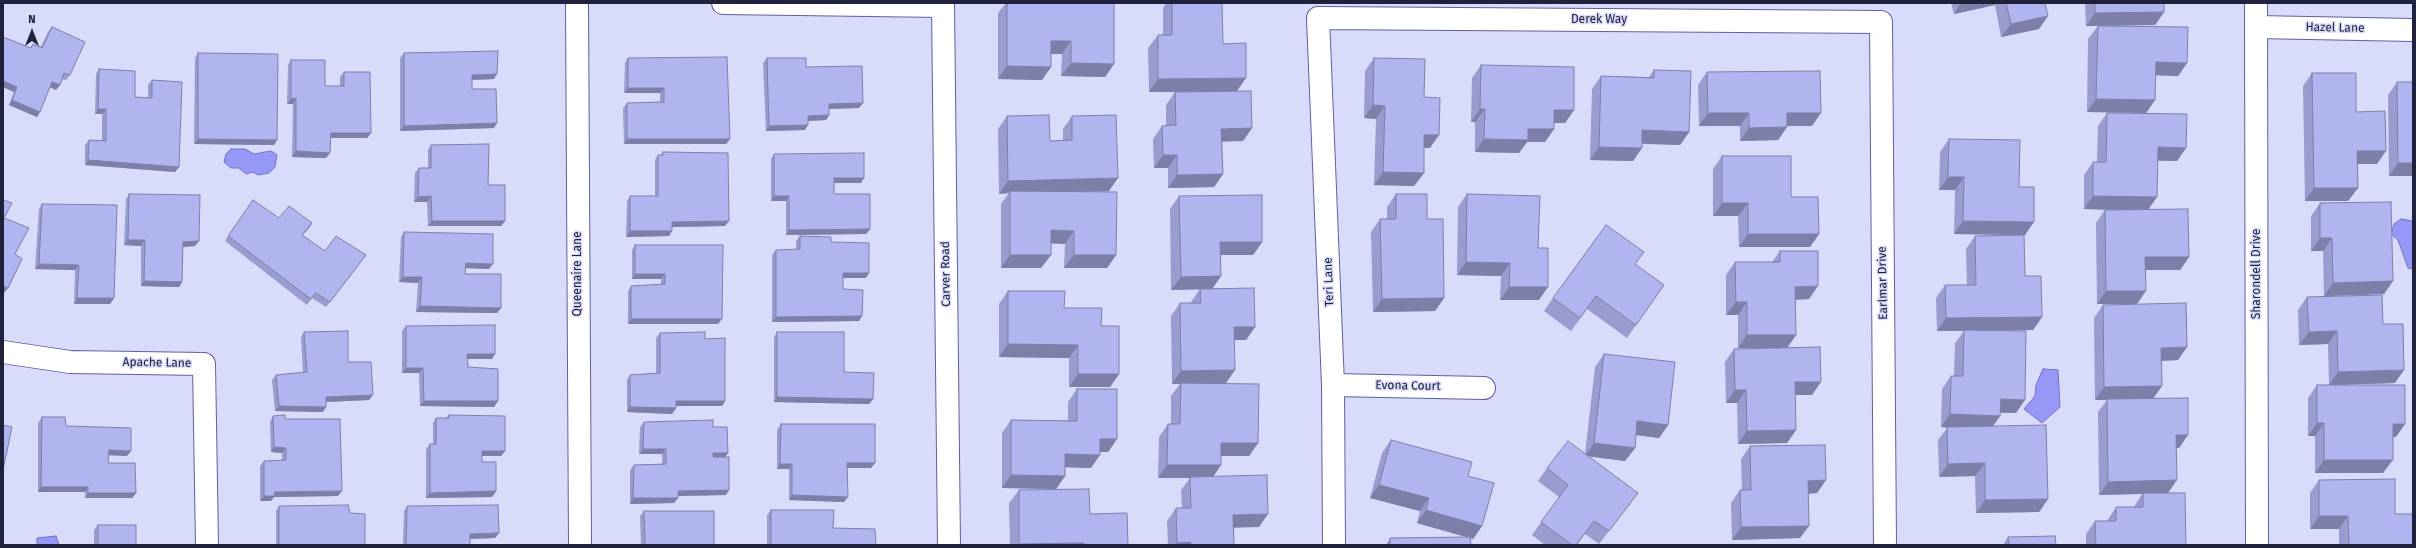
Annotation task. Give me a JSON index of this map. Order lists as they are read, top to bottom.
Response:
{
  "streets": {
    "street": [
      "Derek Way",
      "Hazel Lane",
      "Queenaire Lane",
      "Carver Road",
      "Sharondell Drive",
      "Teri Lane",
      "Earlmar Drive",
      "Apache Lane",
      "Evona Court"
    ]
  },
  "crossings": [
    ["Derek Way", "Teri Lane"],
    ["Derek Way", "Earlmar Drive"],
    ["Hazel Lane", "Sharondell Drive"],
    ["Teri Lane", "Evona Court"]
  ],
  "north": "top"
}
